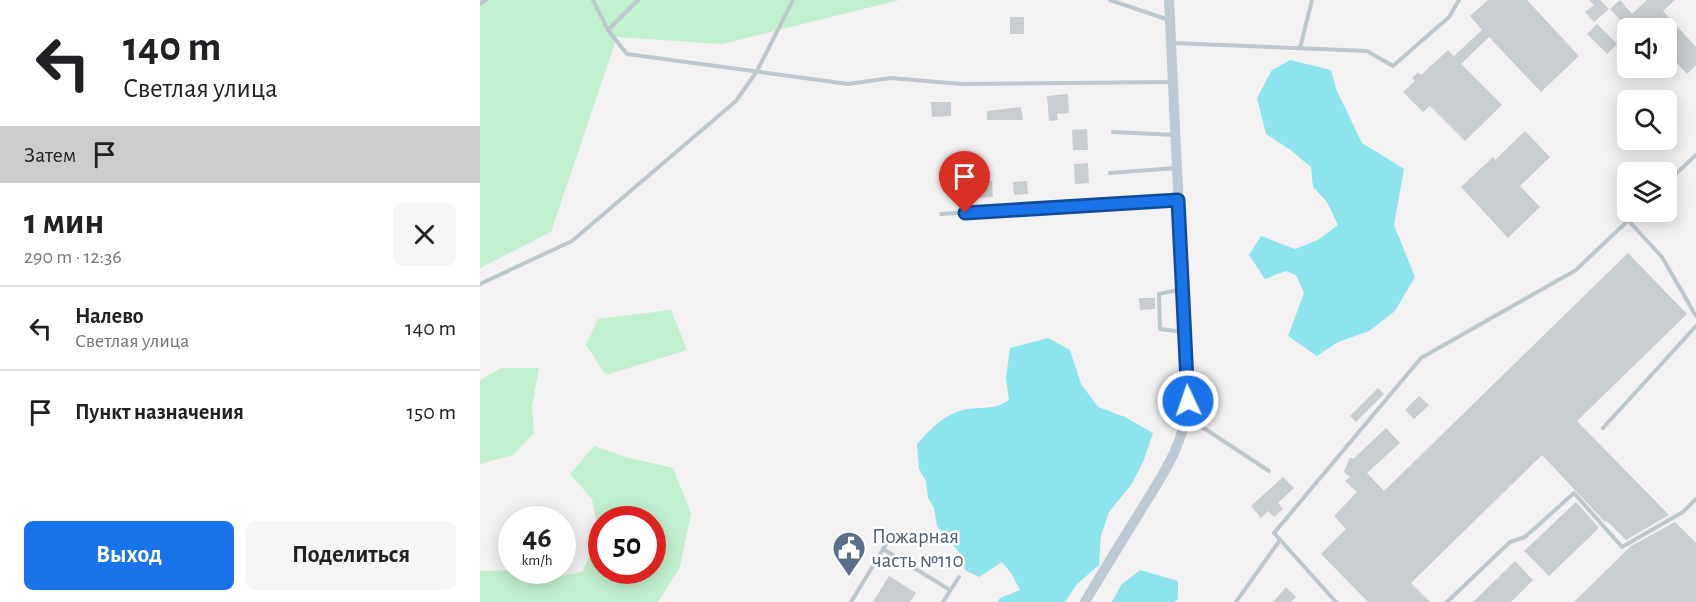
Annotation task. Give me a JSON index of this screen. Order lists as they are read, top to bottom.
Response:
{
  "places": {
    "public building": ["Пожарная часть №110"]
  },
  "page": {
    "turn": ["140 m", "Светлая улица"],
    "then": "Затем",
    "heading": ["1 мин", "290 m · 12:36"],
    "list": [
      {
        "name": "Налево",
        "note": "Светлая улица",
        "value": "140 m"
      },
      {
        "name": "Пункт назначения",
        "value": "150 m"
      }
    ],
    "speed": "46 km/h",
    "limit": "50",
    "buttons": ["Выход", "Поделиться"]
  }
}
